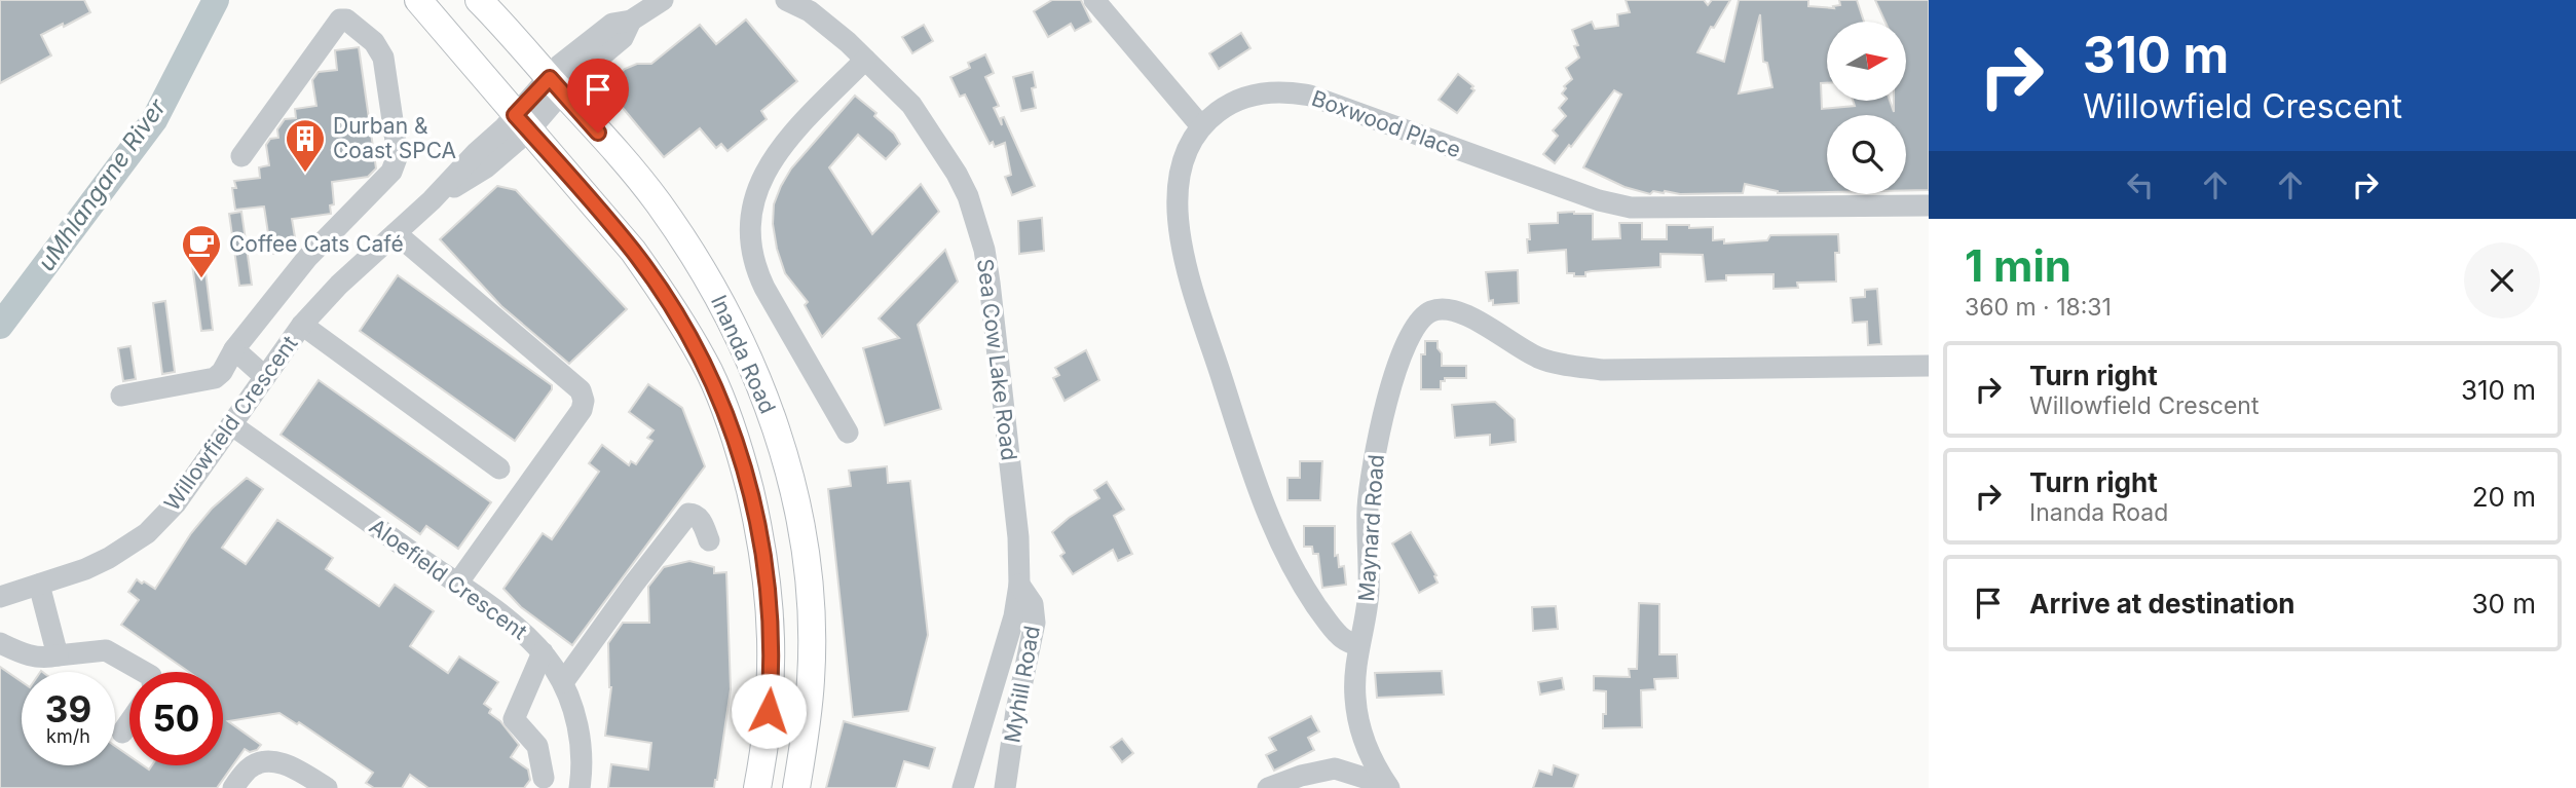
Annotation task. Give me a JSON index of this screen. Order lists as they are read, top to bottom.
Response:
{
  "streets": {
    "main road": ["Inanda Road"],
    "street": [
      "Boxwood Place",
      "Sea Cow Lake Road",
      "Willowfield Crescent",
      "Maynard Road",
      "Aloefield Crescent",
      "Myhill Road"
    ]
  },
  "crossings": [
    ["Boxwood Place", "Maynard Road"],
    ["Inanda Road", "Willowfield Crescent"],
    ["Sea Cow Lake Road", "Myhill Road"],
    ["Willowfield Crescent", "Aloefield Crescent"]
  ],
  "water": ["uMhlangane River"],
  "places": {
    "building": ["Durban & Coast SPCA"],
    "cafe": ["Coffee Cats Café"]
  },
  "north": "right",
  "page": {
    "turn": ["310 m", "Willowfield Crescent"],
    "heading": ["1 min", "360 m · 18:31"],
    "list": [
      {
        "name": "Turn right",
        "note": "Willowfield Crescent",
        "value": "310 m"
      },
      {
        "name": "Turn right",
        "note": "Inanda Road",
        "value": "20 m"
      },
      {
        "name": "Arrive at destination",
        "value": "30 m"
      }
    ],
    "speed": "39 km/h",
    "limit": "50"
  }
}
